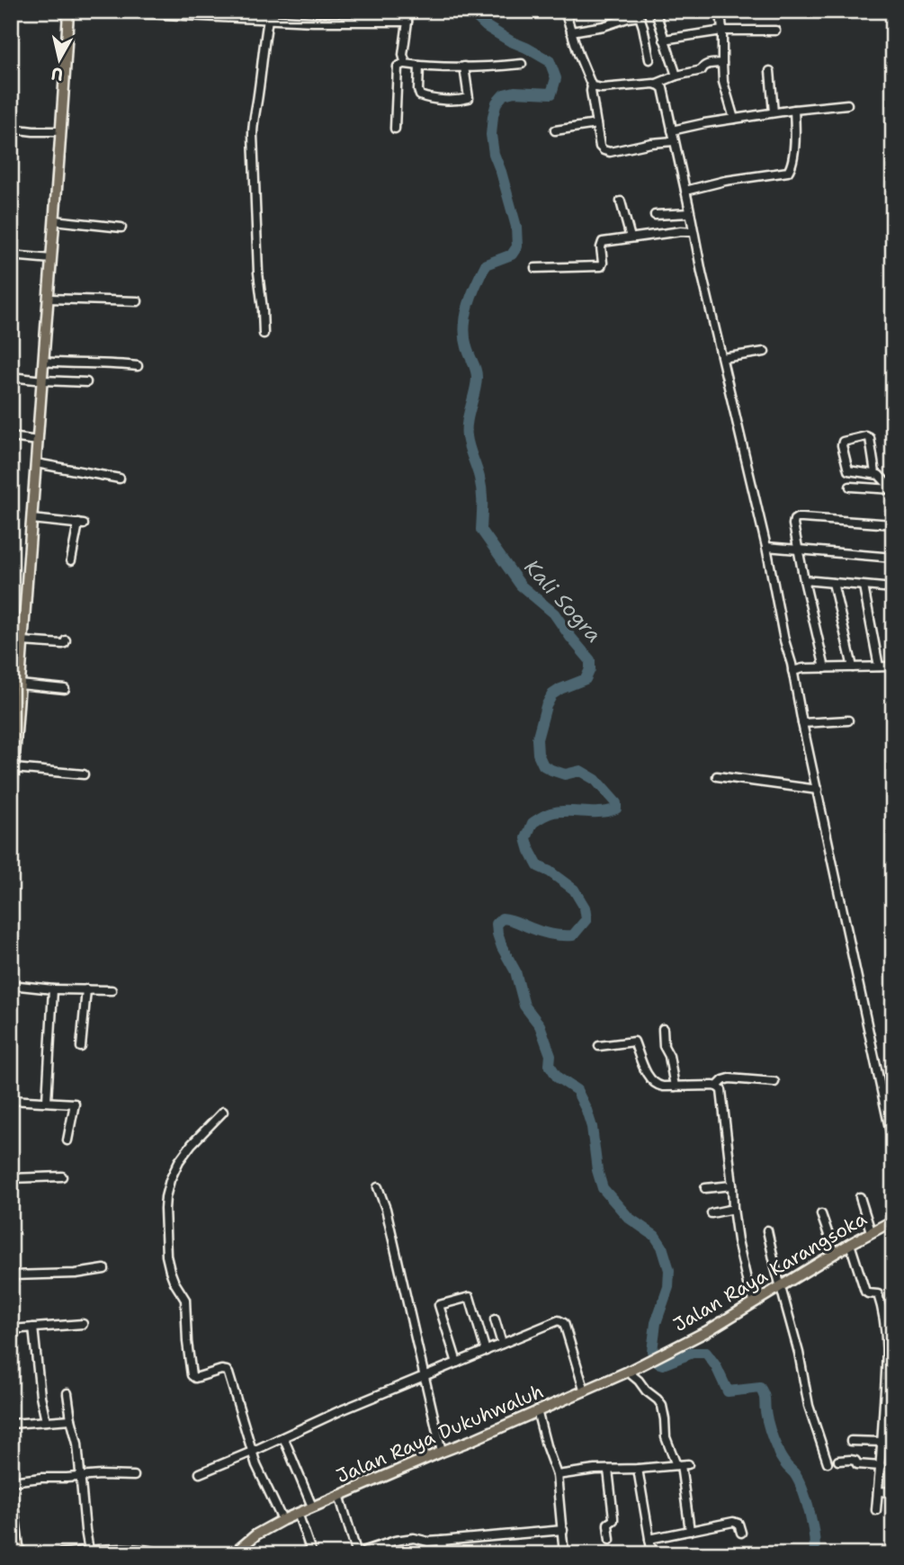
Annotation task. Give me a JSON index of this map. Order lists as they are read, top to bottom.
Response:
{
  "streets": {
    "main road": ["Jalan Raya Karangsoka", "Jalan Raya Dukuhwaluh"]
  },
  "crossings": [
    ["Jalan Raya Karangsoka", "Jalan Raya Dukuhwaluh"]
  ],
  "water": ["Kali Sogra"],
  "north": "bottom"
}
